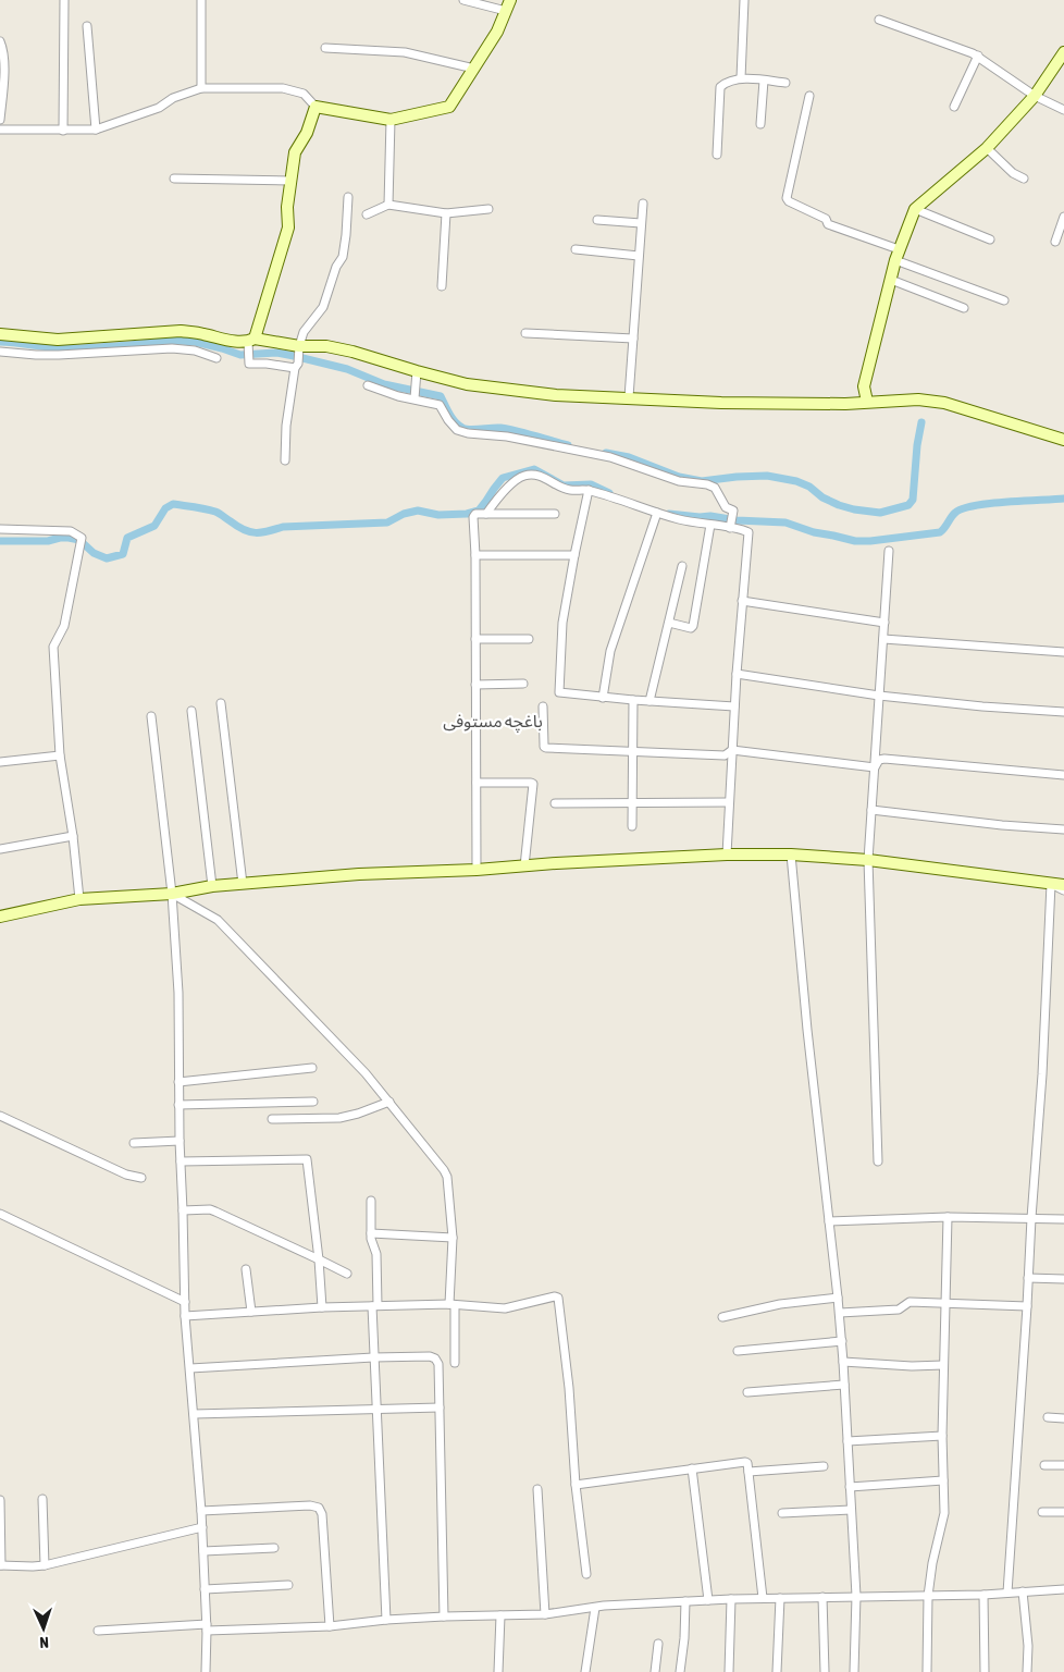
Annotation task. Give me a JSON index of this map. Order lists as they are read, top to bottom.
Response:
{
  "districts": ["باغچه مستوفی"],
  "north": "bottom"
}
